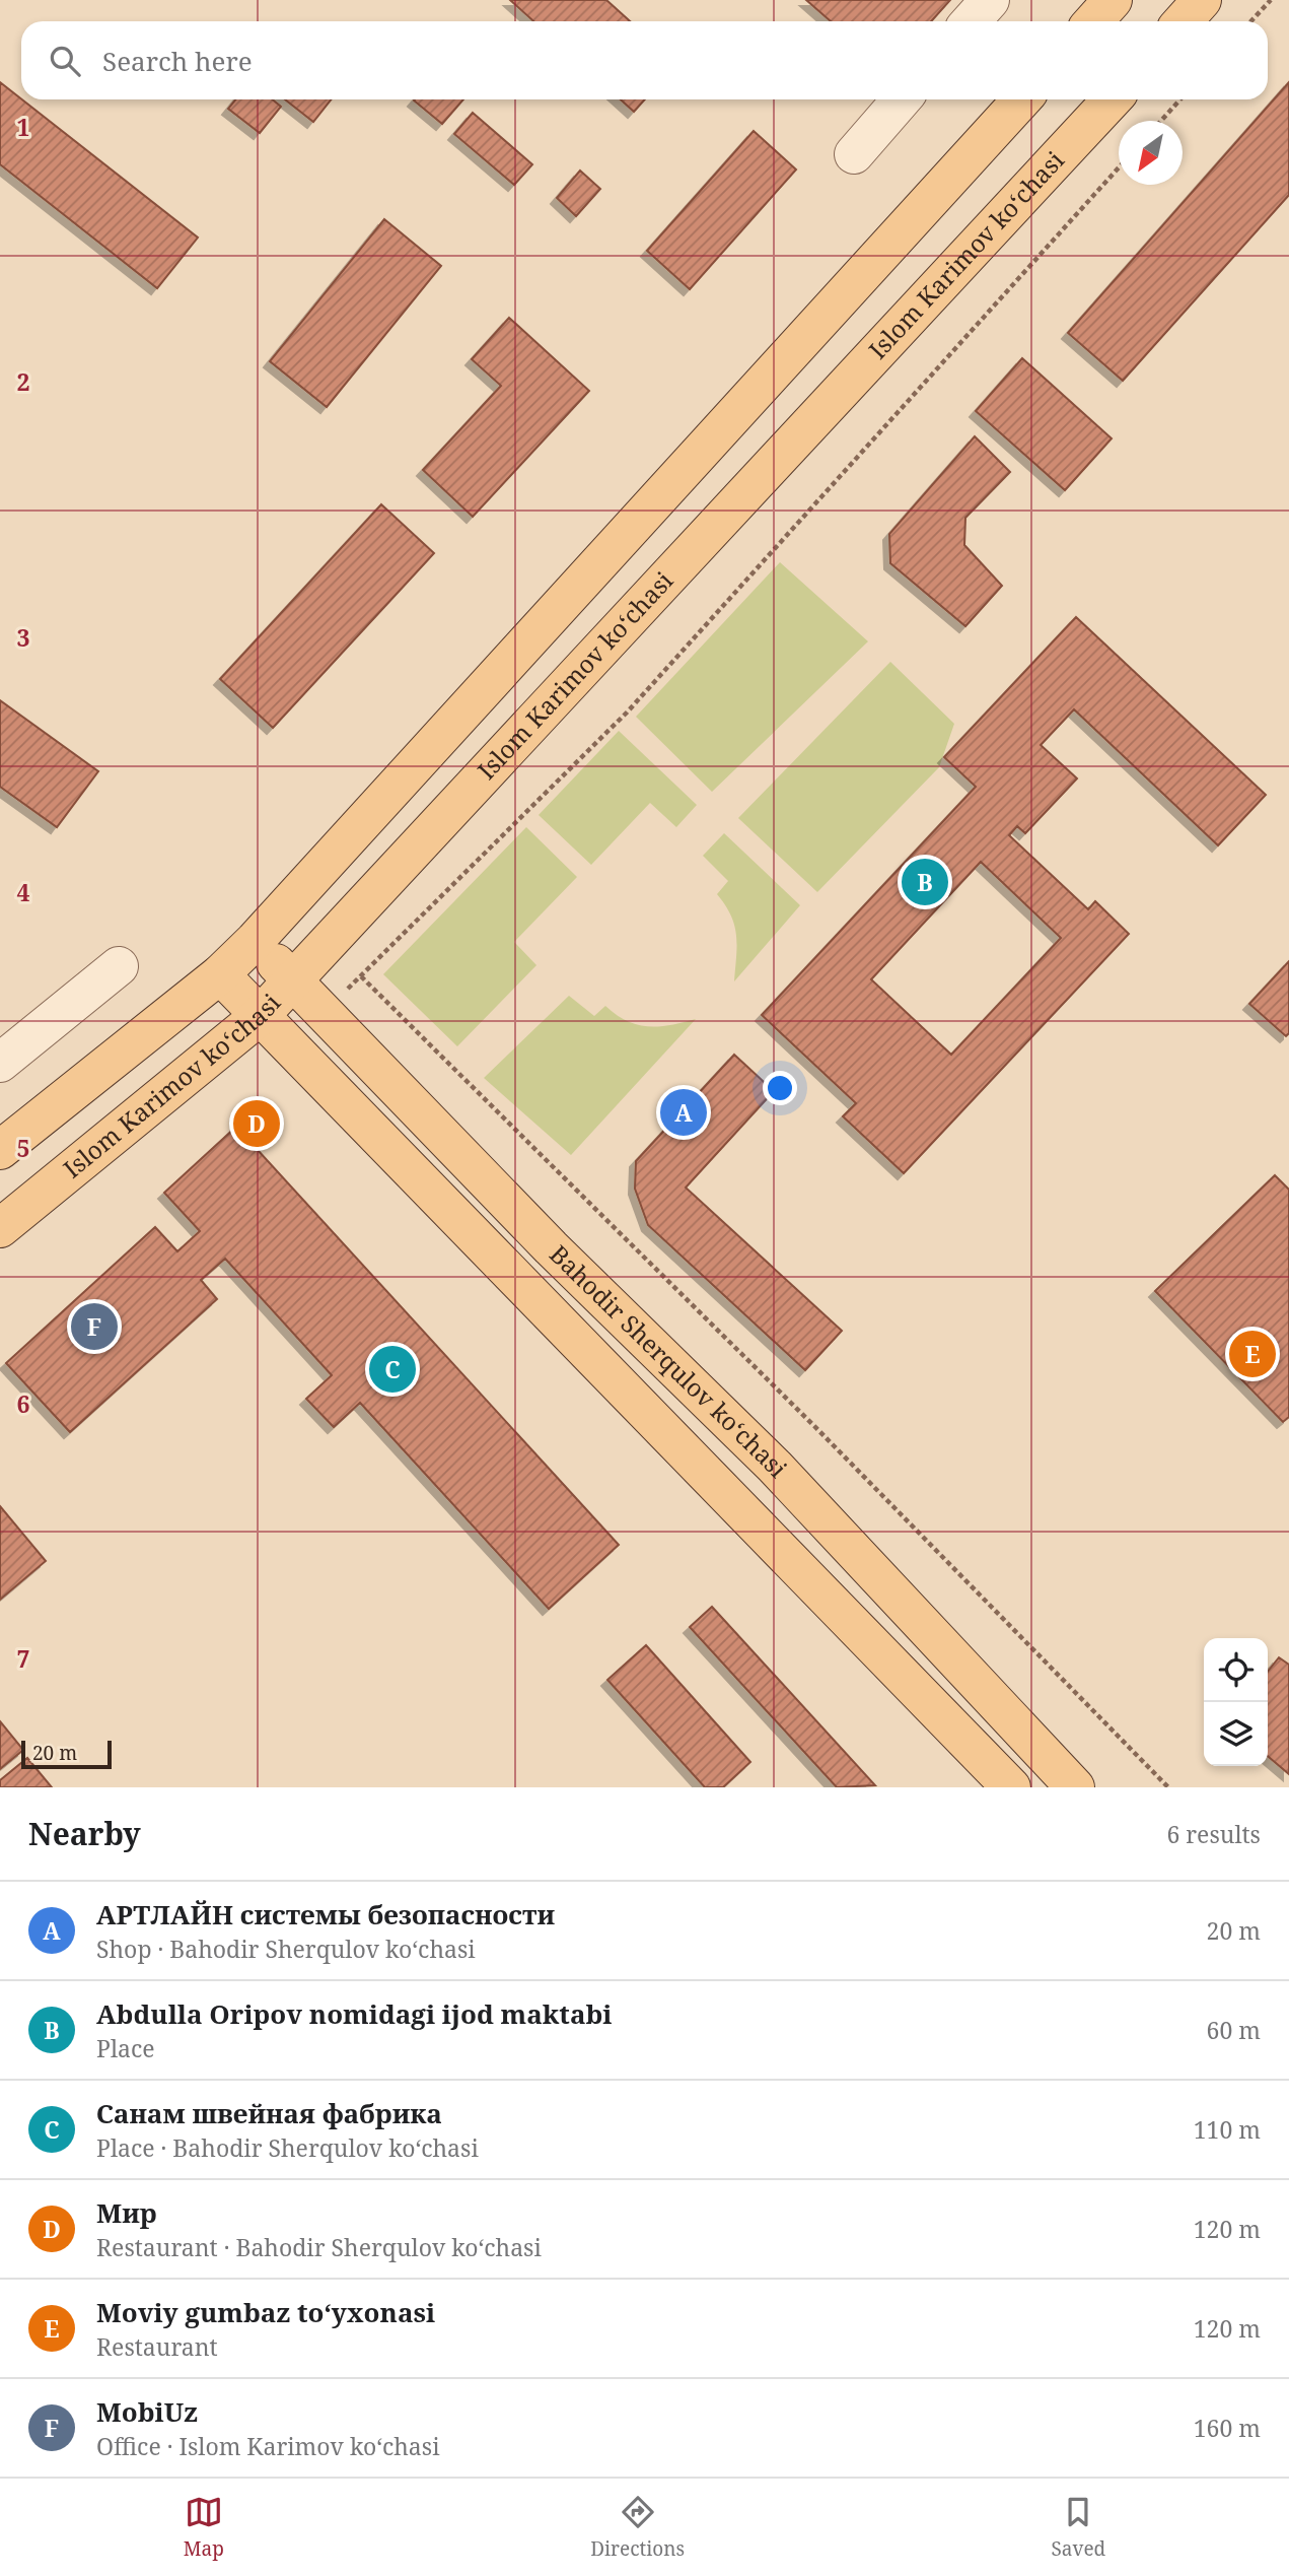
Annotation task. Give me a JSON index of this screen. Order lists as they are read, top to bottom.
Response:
{
  "streets": {
    "main road": ["Islom Karimov ko‘chasi", "Bahodir Sherqulov ko‘chasi"]
  },
  "crossings": [
    ["Islom Karimov ko‘chasi", "Bahodir Sherqulov ko‘chasi"]
  ],
  "scale_bar": "20 m",
  "north": "bottom left",
  "page": {
    "search": "Search here",
    "pins": [
      "B",
      "A",
      "D",
      "F",
      "E",
      "C"
    ],
    "scale": "20 m",
    "heading": ["Nearby", "6 results"],
    "list": [
      {
        "mark": "A",
        "name": "АРТЛАЙН системы безопасности",
        "note": "Shop · Bahodir Sherqulov ko‘chasi",
        "value": "20 m"
      },
      {
        "mark": "B",
        "name": "Abdulla Oripov nomidagi ijod maktabi",
        "note": "Place",
        "value": "60 m"
      },
      {
        "mark": "C",
        "name": "Санам швейная фабрика",
        "note": "Place · Bahodir Sherqulov ko‘chasi",
        "value": "110 m"
      },
      {
        "mark": "D",
        "name": "Мир",
        "note": "Restaurant · Bahodir Sherqulov ko‘chasi",
        "value": "120 m"
      },
      {
        "mark": "E",
        "name": "Moviy gumbaz to‘yxonasi",
        "note": "Restaurant",
        "value": "120 m"
      },
      {
        "mark": "F",
        "name": "MobiUz",
        "note": "Office · Islom Karimov ko‘chasi",
        "value": "160 m"
      }
    ],
    "nav": ["Map", "Directions", "Saved"]
  },
  "grid": {
    "rows": [
      "1",
      "2",
      "3",
      "4",
      "5",
      "6",
      "7"
    ]
  }
}
